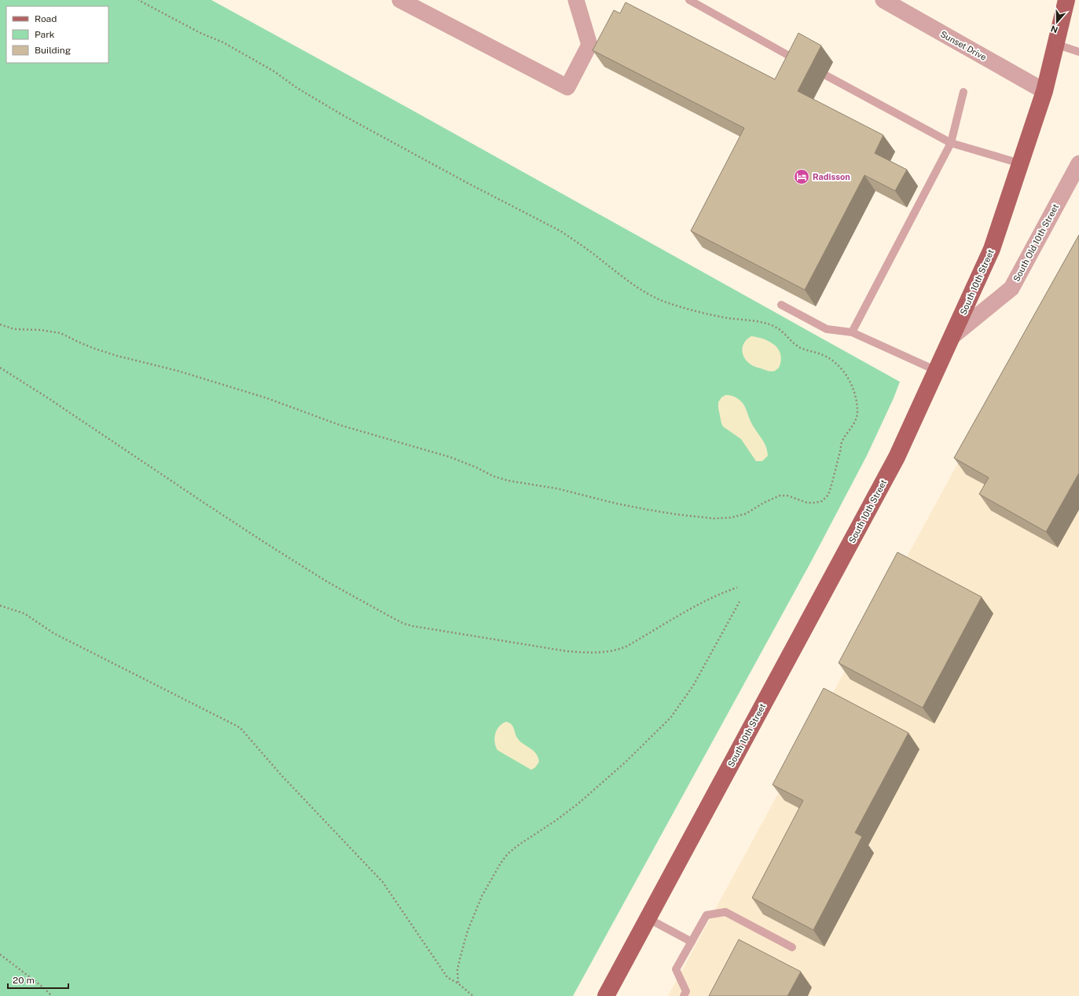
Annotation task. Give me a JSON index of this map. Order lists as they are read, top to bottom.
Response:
{
  "streets": {
    "main road": ["South 10th Street"],
    "street": ["Sunset Drive", "South Old 10th Street"]
  },
  "crossings": [
    ["Sunset Drive", "South 10th Street"],
    ["South Old 10th Street", "South 10th Street"]
  ],
  "places": {
    "hotel": ["Radisson"]
  },
  "legend": ["Road", "Park", "Building"],
  "scale_bar": "20 m",
  "north": "bottom"
}
